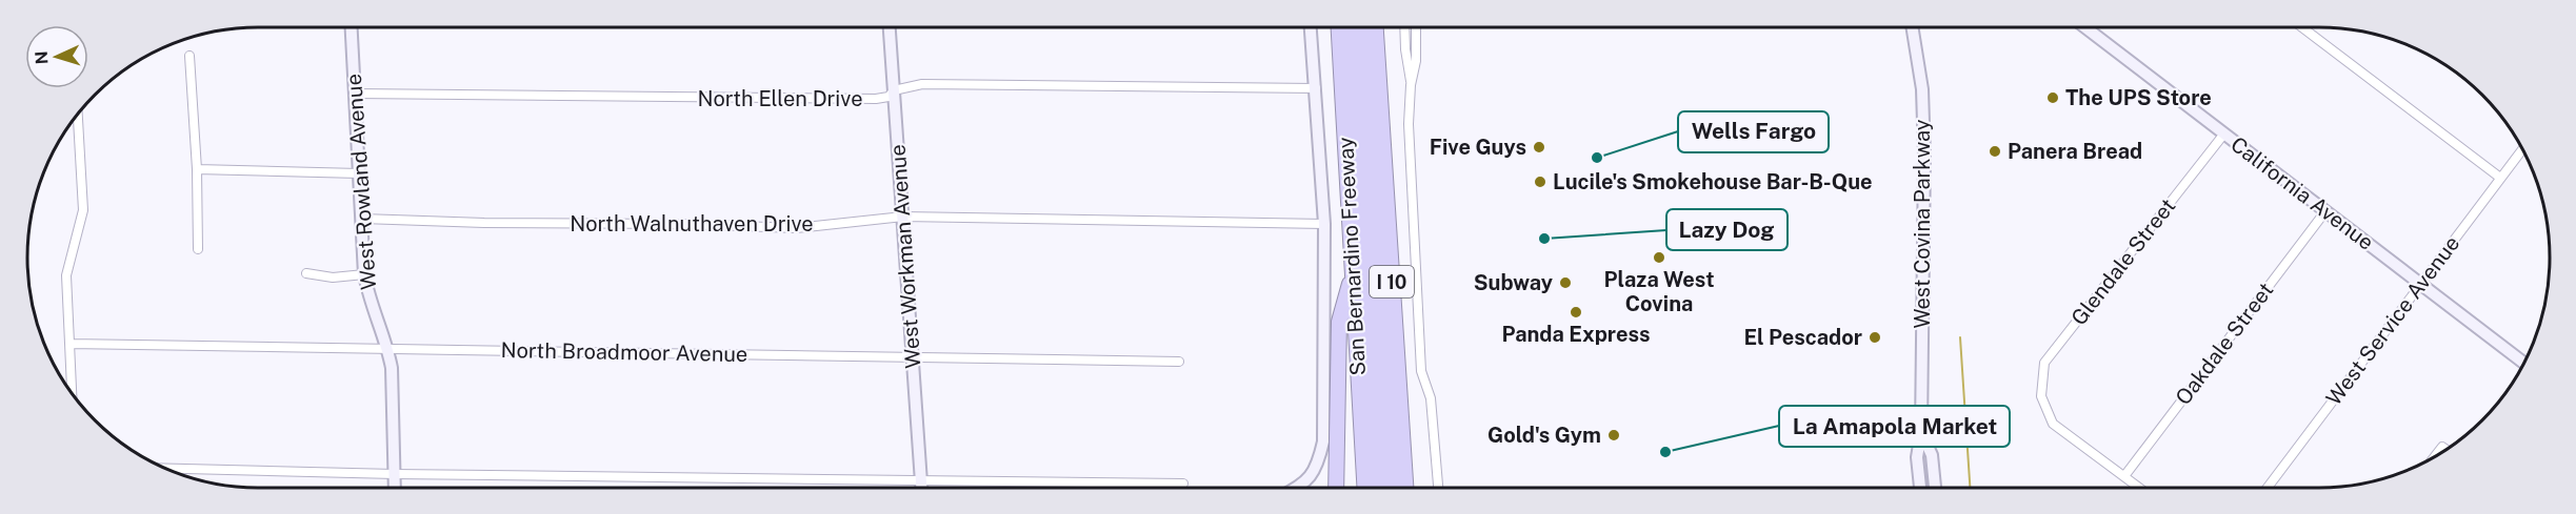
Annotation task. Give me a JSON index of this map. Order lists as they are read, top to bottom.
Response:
{
  "streets": {
    "highway": ["San Bernardino Freeway", "I 10"],
    "street": [
      "North Ellen Drive",
      "West Rowland Avenue",
      "California Avenue",
      "North Walnuthaven Drive",
      "West Covina Parkway",
      "West Workman Avenue",
      "Glendale Street",
      "West Service Avenue",
      "Oakdale Street",
      "North Broadmoor Avenue"
    ]
  },
  "crossings": [
    ["North Ellen Drive", "West Rowland Avenue"],
    ["North Ellen Drive", "West Workman Avenue"],
    ["West Rowland Avenue", "North Walnuthaven Drive"],
    ["West Rowland Avenue", "North Broadmoor Avenue"],
    ["California Avenue", "Glendale Street"],
    ["California Avenue", "West Service Avenue"],
    ["California Avenue", "Oakdale Street"],
    ["North Walnuthaven Drive", "West Workman Avenue"],
    ["West Workman Avenue", "North Broadmoor Avenue"],
    ["Glendale Street", "Oakdale Street"]
  ],
  "places": [
    "The UPS Store",
    "Five Guys",
    "Panera Bread",
    "Wells Fargo",
    "Lucile's Smokehouse Bar-B-Que",
    "Lazy Dog",
    "Plaza West Covina",
    "Subway",
    "Panda Express",
    "El Pescador",
    "Gold's Gym",
    "La Amapola Market"
  ],
  "north": "left"
}
